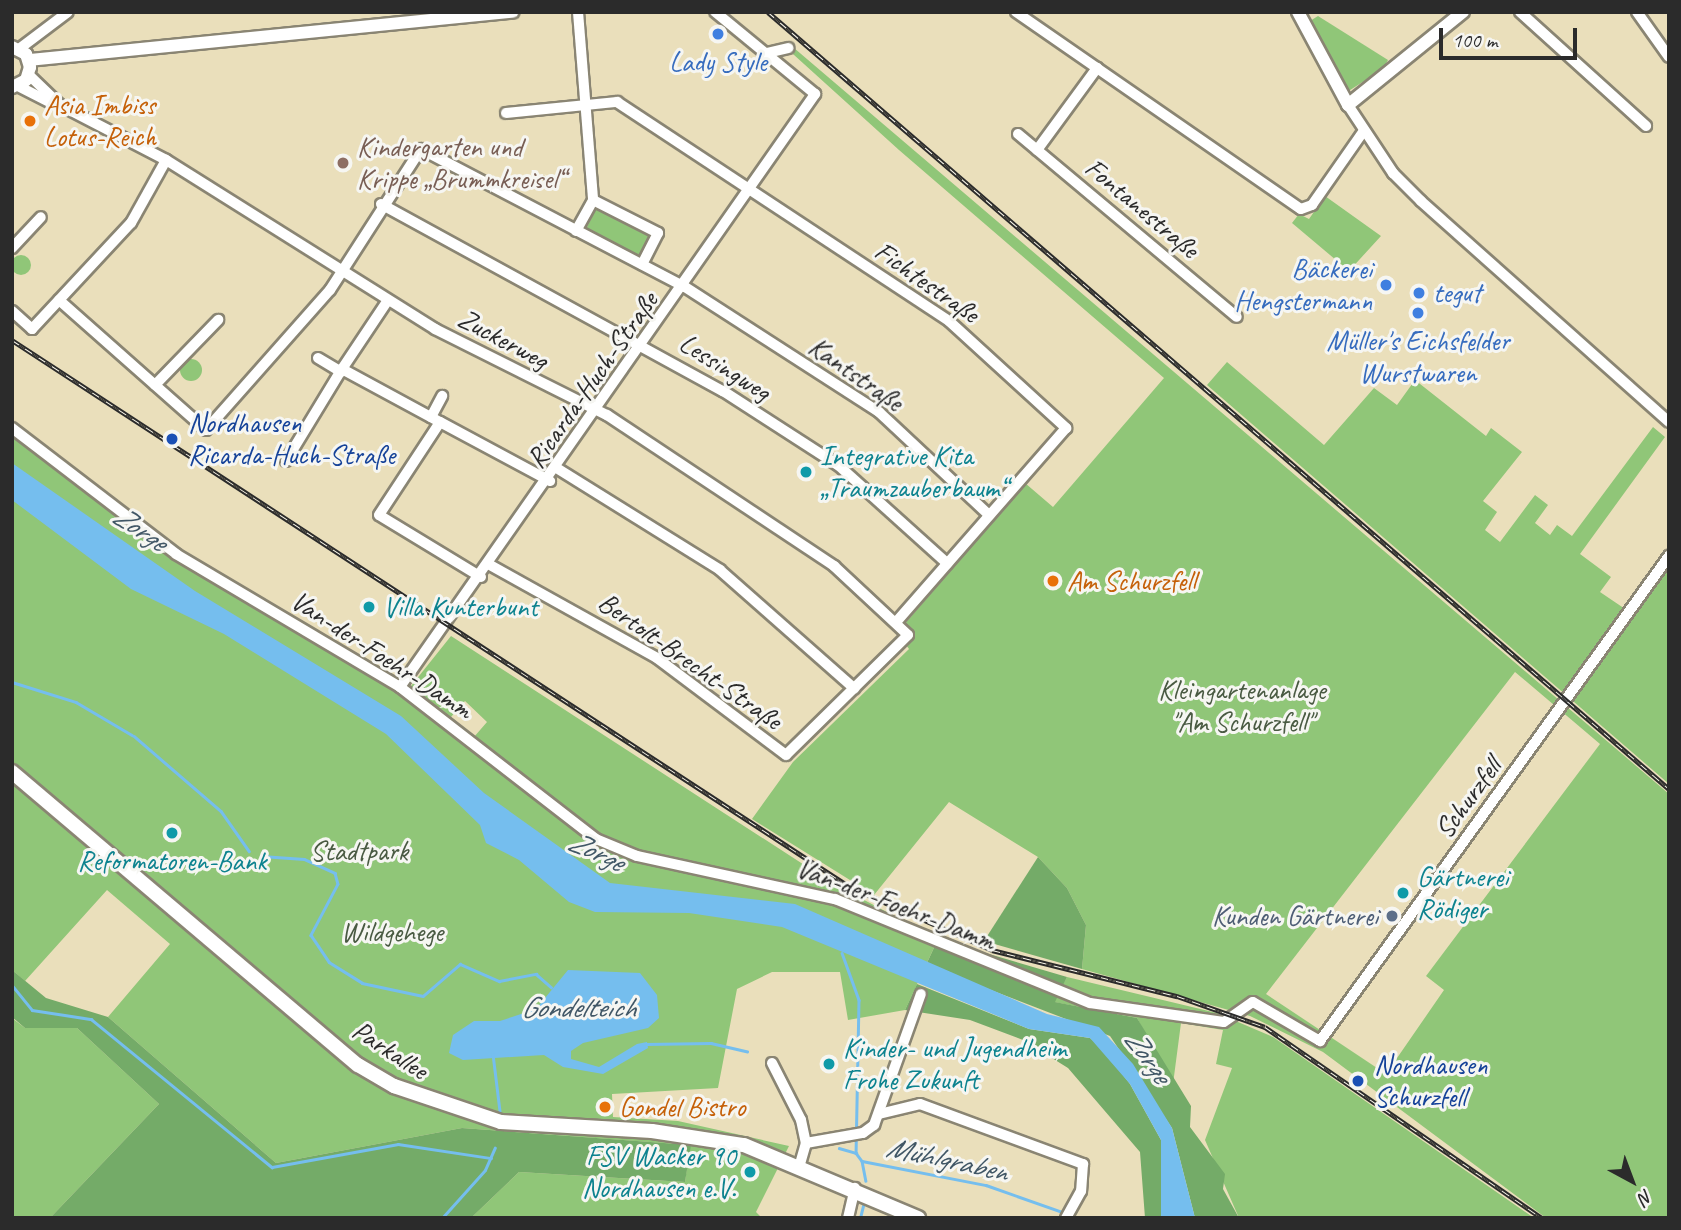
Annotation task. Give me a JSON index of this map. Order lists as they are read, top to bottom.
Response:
{
  "streets": {
    "main road": ["Parkallee"],
    "street": [
      "Fontanestraße",
      "Fichtestraße",
      "Zuckerweg",
      "Lessingweg",
      "Kantstraße",
      "Ricarda-Huch-Straße",
      "Van-der-Foehr-Damm",
      "Bertolt-Brecht-Straße",
      "Schurzfell"
    ]
  },
  "crossings": [
    ["Fichtestraße", "Kantstraße"],
    ["Fichtestraße", "Ricarda-Huch-Straße"],
    ["Zuckerweg", "Ricarda-Huch-Straße"],
    ["Zuckerweg", "Bertolt-Brecht-Straße"],
    ["Lessingweg", "Kantstraße"],
    ["Lessingweg", "Ricarda-Huch-Straße"],
    ["Kantstraße", "Ricarda-Huch-Straße"],
    ["Ricarda-Huch-Straße", "Van-der-Foehr-Damm"],
    ["Ricarda-Huch-Straße", "Bertolt-Brecht-Straße"],
    ["Van-der-Foehr-Damm", "Schurzfell"]
  ],
  "water": ["Zorge", "Gondelteich", "Mühlgraben"],
  "parks": ["Kleingartenanlage \"Am Schurzfell\"", "Stadtpark", "Wildgehege"],
  "places": [
    "Lady Style",
    "Asia Imbiss Lotus-Reich",
    "Kindergarten und Krippe „Brummkreisel“",
    "Bäckerei Hengstermann",
    "tegut",
    "Müller's Eichsfelder Wurstwaren",
    "Nordhausen Ricarda-Huch-Straße",
    "Integrative Kita „Traumzauberbaum“",
    "Am Schurzfell",
    "Villa Kunterbunt",
    "Reformatoren-Bank",
    "Gärtnerei Rödiger",
    "Kunden Gärtnerei",
    "Kinder- und Jugendheim Frohe Zukunft",
    "Nordhausen Schurzfell",
    "Gondel Bistro",
    "FSV Wacker 90 Nordhausen e.V."
  ],
  "scale_bar": "100 m",
  "north": "bottom right"
}
